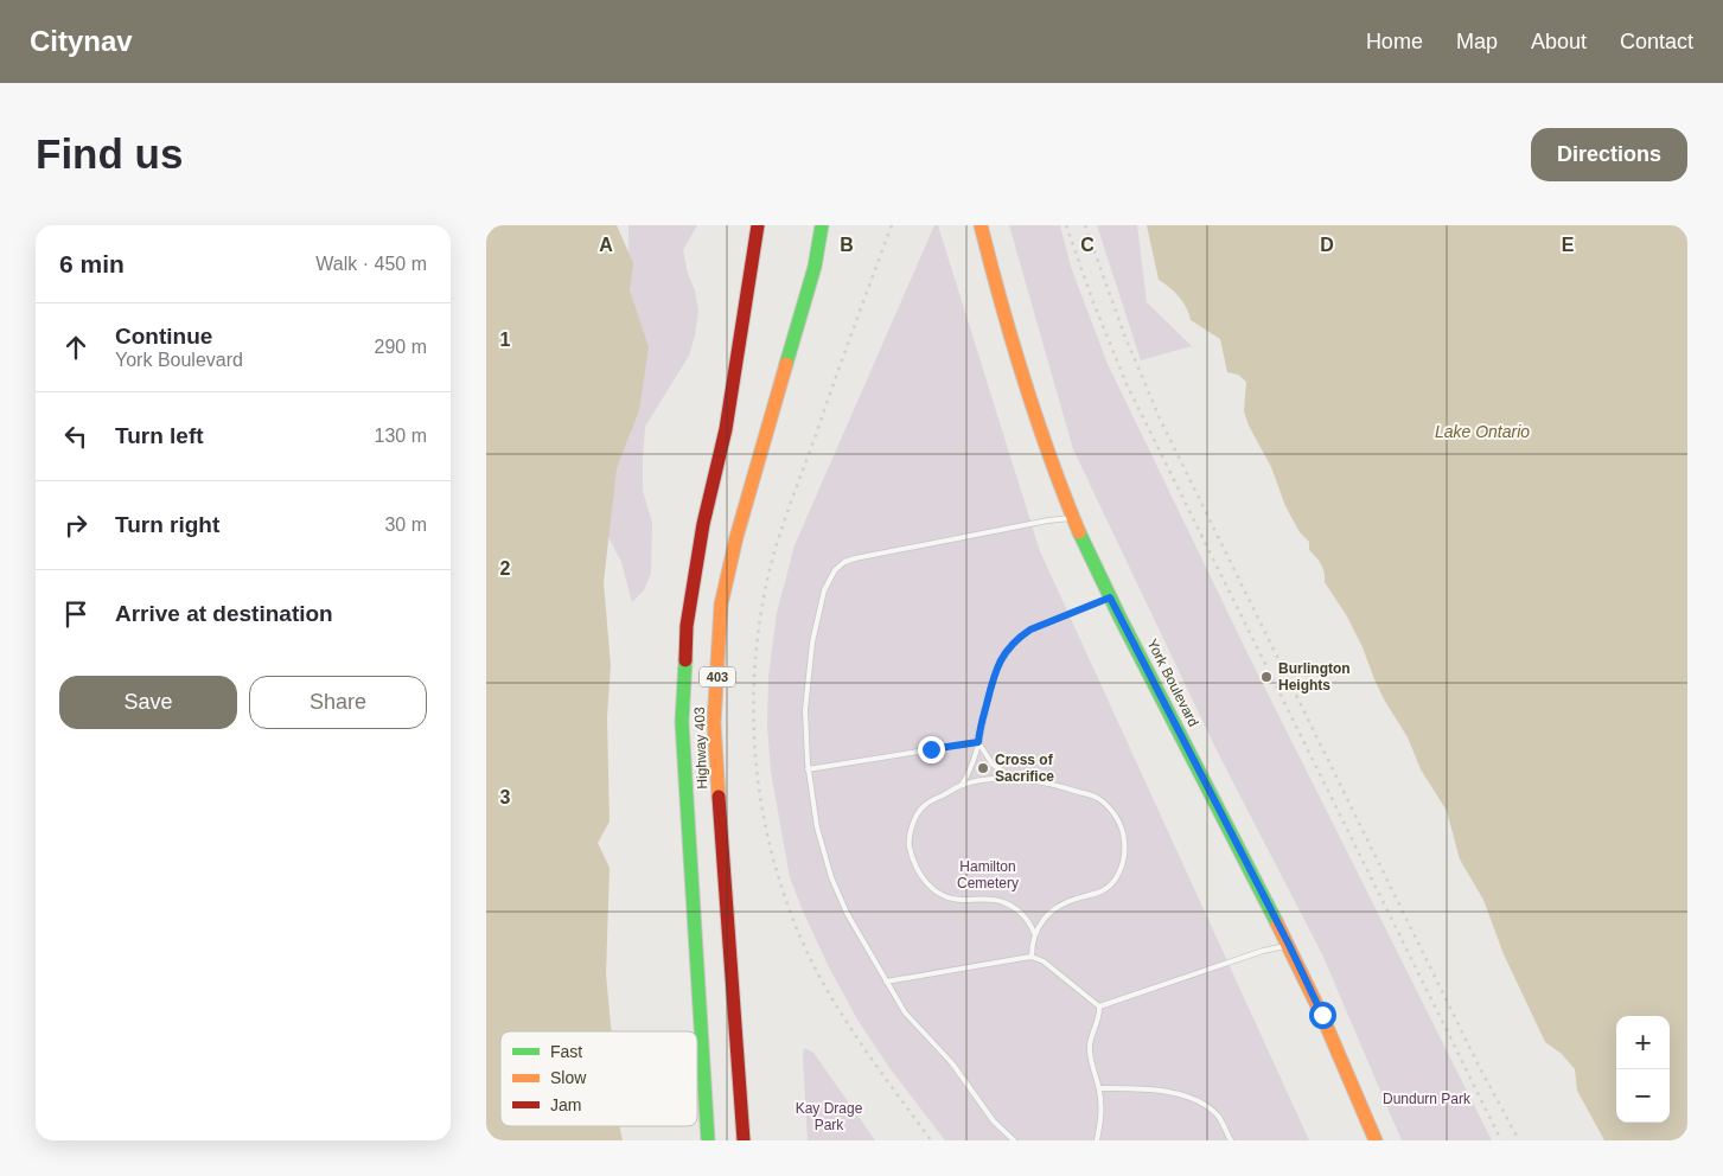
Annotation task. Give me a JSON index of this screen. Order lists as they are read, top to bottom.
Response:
{
  "streets": {
    "main road": ["403", "York Boulevard", "Highway 403"]
  },
  "water": ["Lake Ontario"],
  "parks": ["Hamilton Cemetery", "Dundurn Park", "Kay Drage Park"],
  "places": ["Burlington Heights", "Cross of Sacrifice"],
  "legend": ["Fast", "Slow", "Jam"],
  "page": {
    "header": "Citynav",
    "nav": [
      "Home",
      "Map",
      "About",
      "Contact"
    ],
    "buttons": [
      "Directions",
      ["Save", "Share"]
    ],
    "title": "Find us",
    "heading": ["6 min", "Walk · 450 m"],
    "list": [
      ["Continue", "York Boulevard", "290 m"],
      ["Turn left", "130 m"],
      ["Turn right", "30 m"],
      "Arrive at destination"
    ],
    "map_buttons": ["+", "−"]
  },
  "grid": {
    "columns": [
      "A",
      "B",
      "C",
      "D",
      "E"
    ],
    "rows": ["1", "2", "3"]
  }
}
